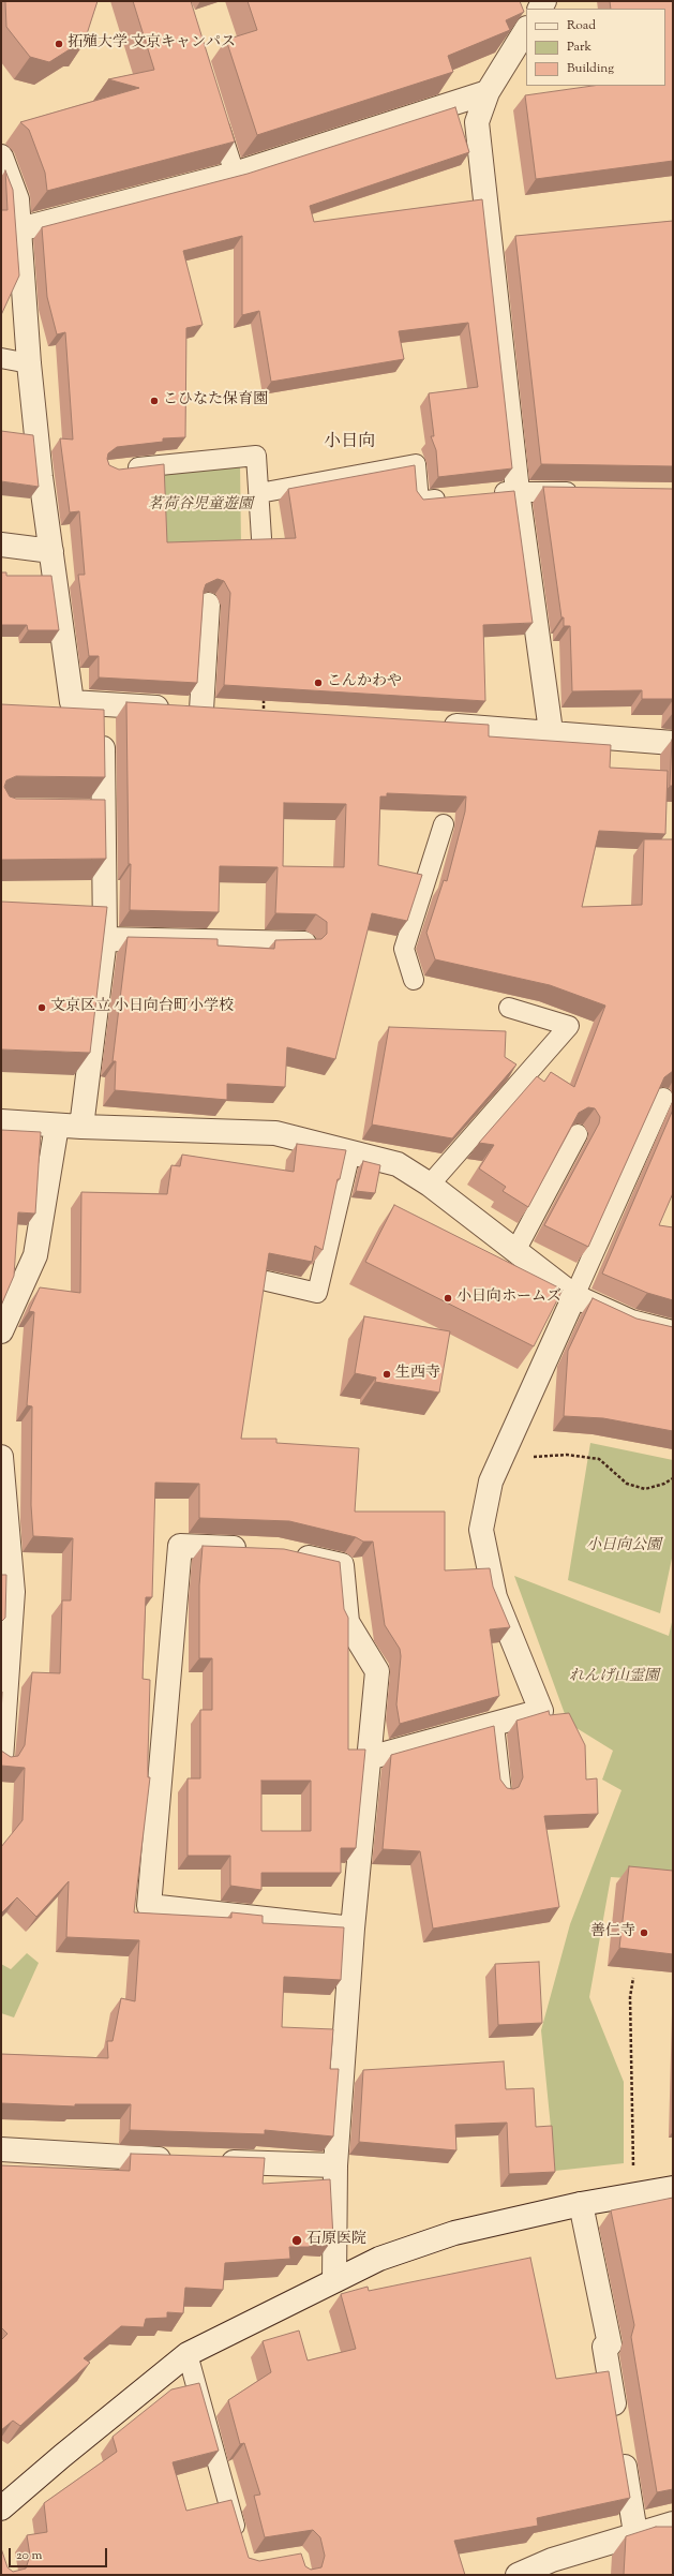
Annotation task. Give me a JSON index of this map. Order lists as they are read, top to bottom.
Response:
{
  "districts": ["小日向"],
  "parks": ["茗荷谷児童遊園", "小日向公園", "れんげ山霊園"],
  "places": [
    "拓殖大学 文京キャンパス",
    "こひなた保育園",
    "こんかわや",
    "文京区立 小日向台町小学校",
    "小日向ホームズ",
    "生西寺",
    "善仁寺",
    "石原医院"
  ],
  "legend": ["Road", "Park", "Building"],
  "scale_bar": "20 m"
}
